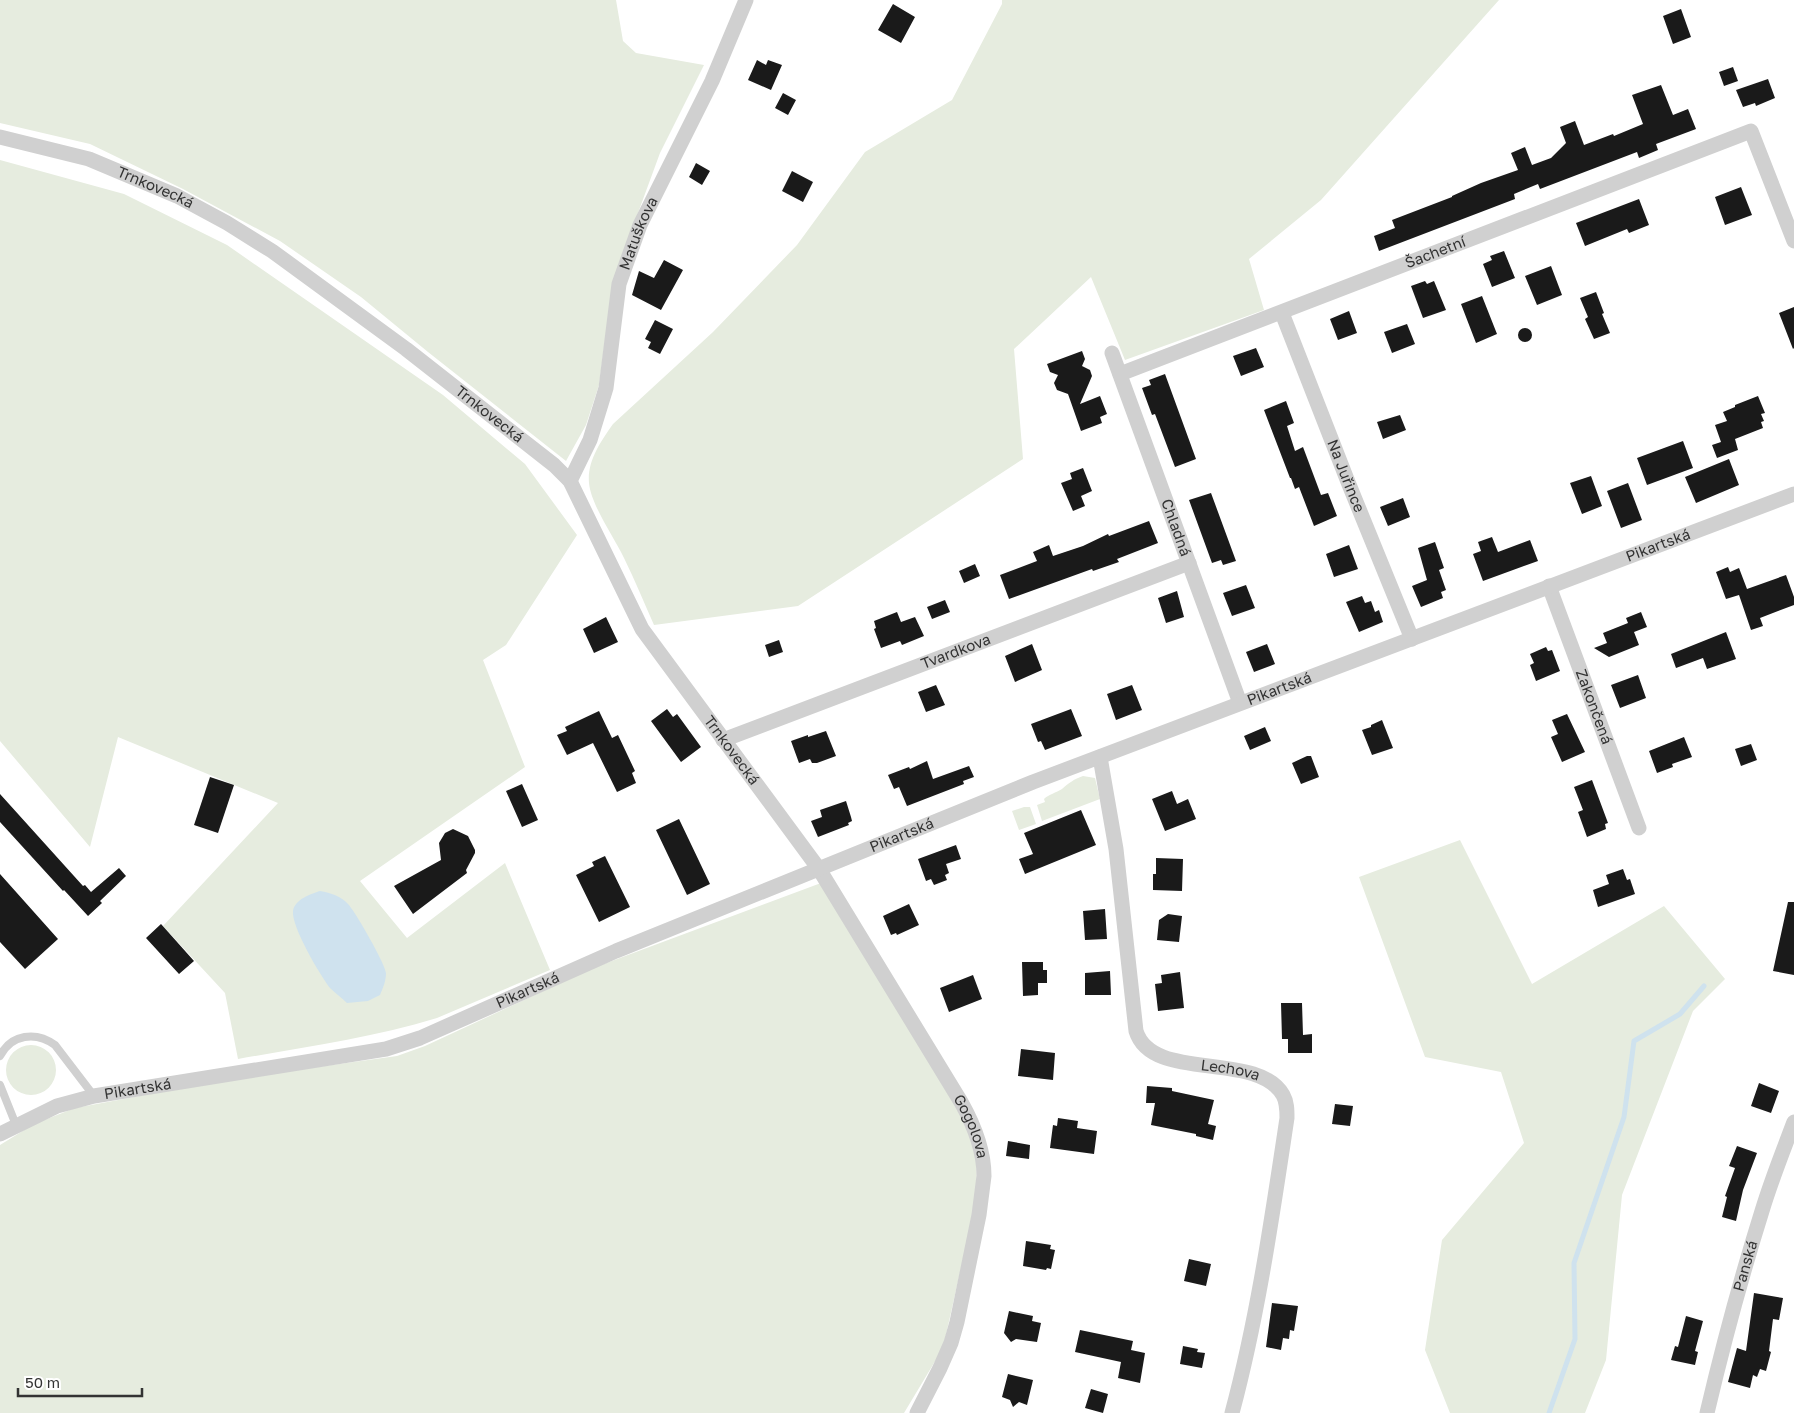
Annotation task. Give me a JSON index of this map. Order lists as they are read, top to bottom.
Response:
{
  "streets": {
    "street": [
      "Trnkovecká",
      "Matuškova",
      "Šachetní",
      "Na Juřince",
      "Chladná",
      "Pikartská",
      "Tvardkova",
      "Zakončená",
      "Lechova",
      "Gogolova",
      "Panská"
    ]
  },
  "crossings": [
    ["Trnkovecká", "Matuškova"],
    ["Trnkovecká", "Pikartská"],
    ["Trnkovecká", "Tvardkova"],
    ["Trnkovecká", "Gogolova"],
    ["Šachetní", "Na Juřince"],
    ["Šachetní", "Chladná"],
    ["Na Juřince", "Pikartská"],
    ["Chladná", "Pikartská"],
    ["Chladná", "Tvardkova"],
    ["Pikartská", "Zakončená"],
    ["Pikartská", "Lechova"],
    ["Pikartská", "Gogolova"]
  ],
  "scale_bar": "50 m"
}
